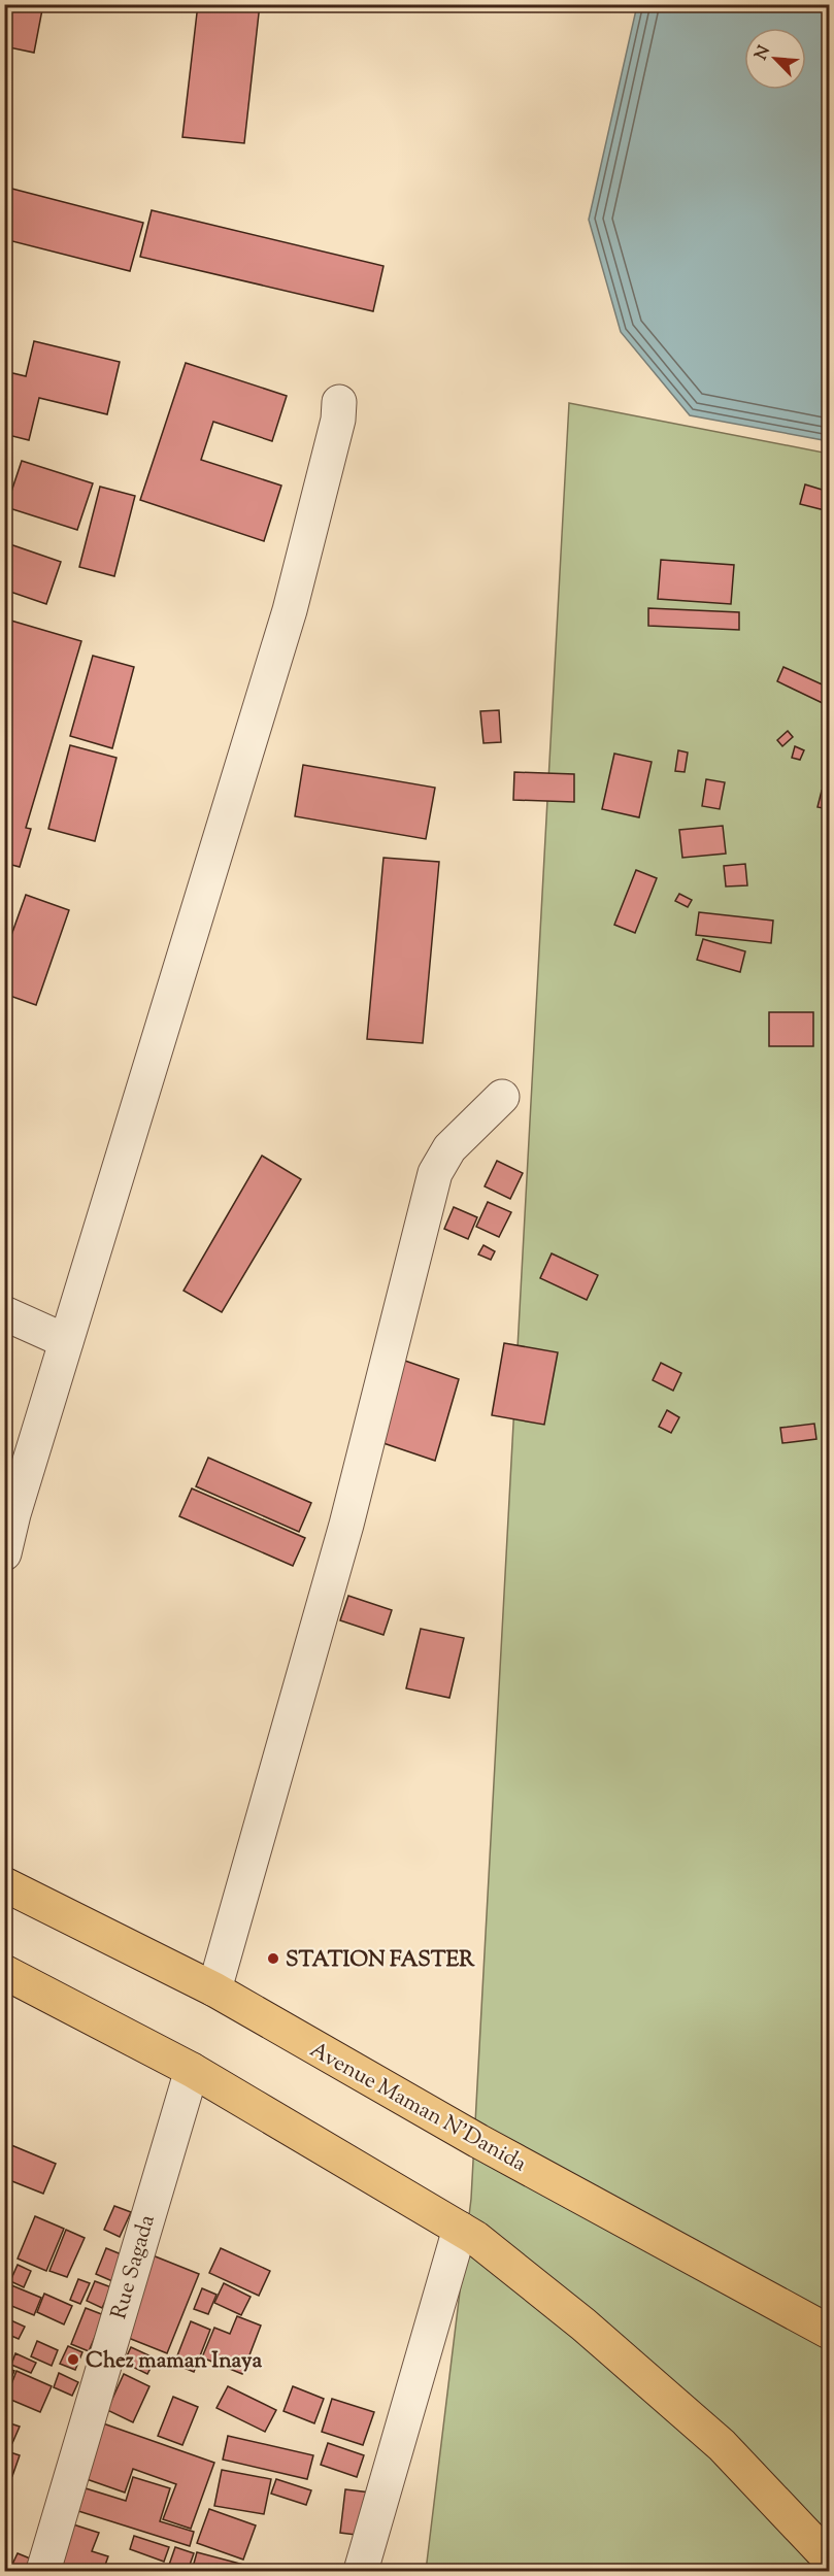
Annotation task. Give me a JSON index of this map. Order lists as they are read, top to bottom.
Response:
{
  "streets": {
    "highway": ["Avenue Maman N'Danida"],
    "street": ["Rue Sagada"]
  },
  "places": ["STATION FASTER", "Chez maman Inaya"],
  "north": "top left"
}
